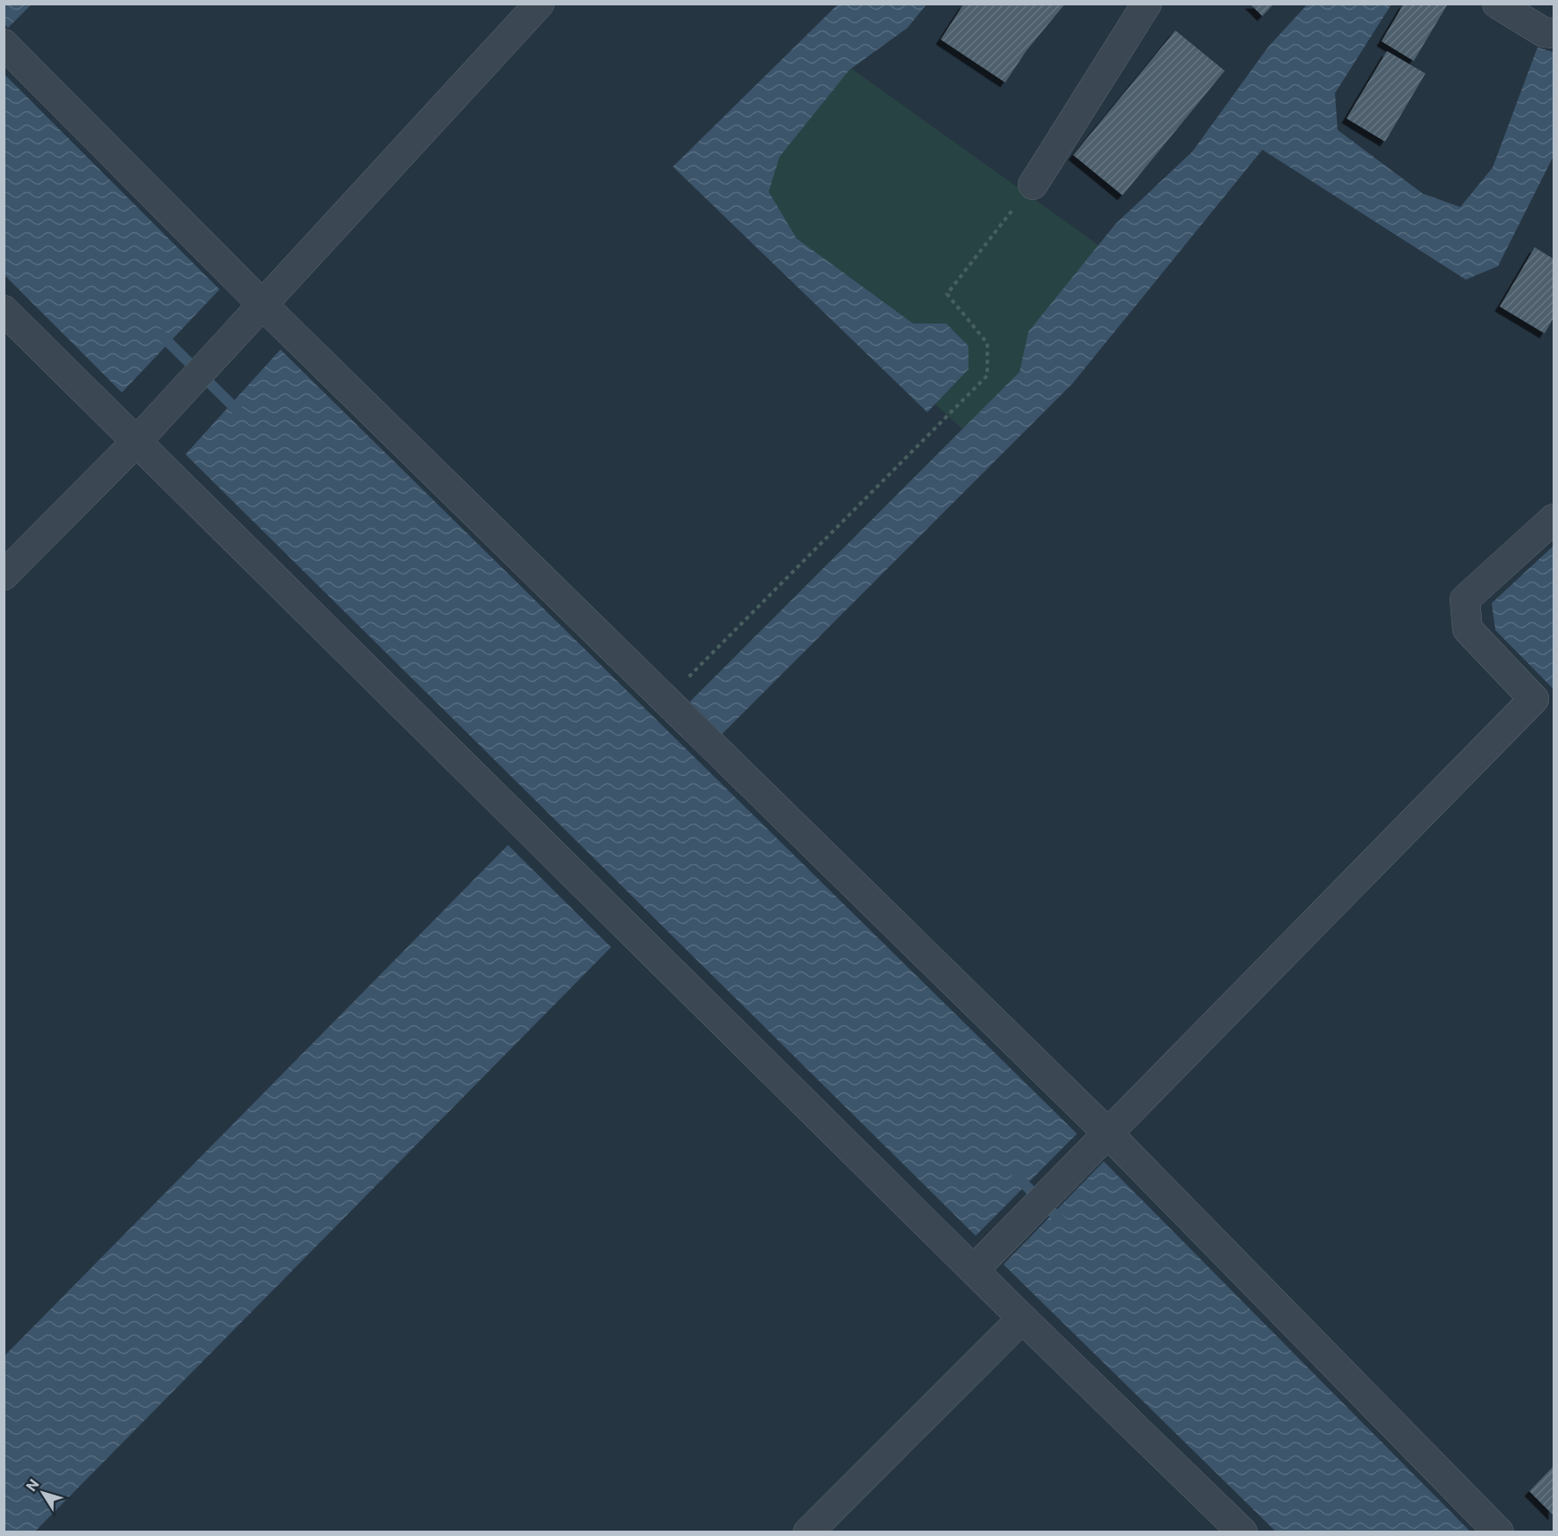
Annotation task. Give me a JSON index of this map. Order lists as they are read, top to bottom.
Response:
{
  "north": "top left"
}
